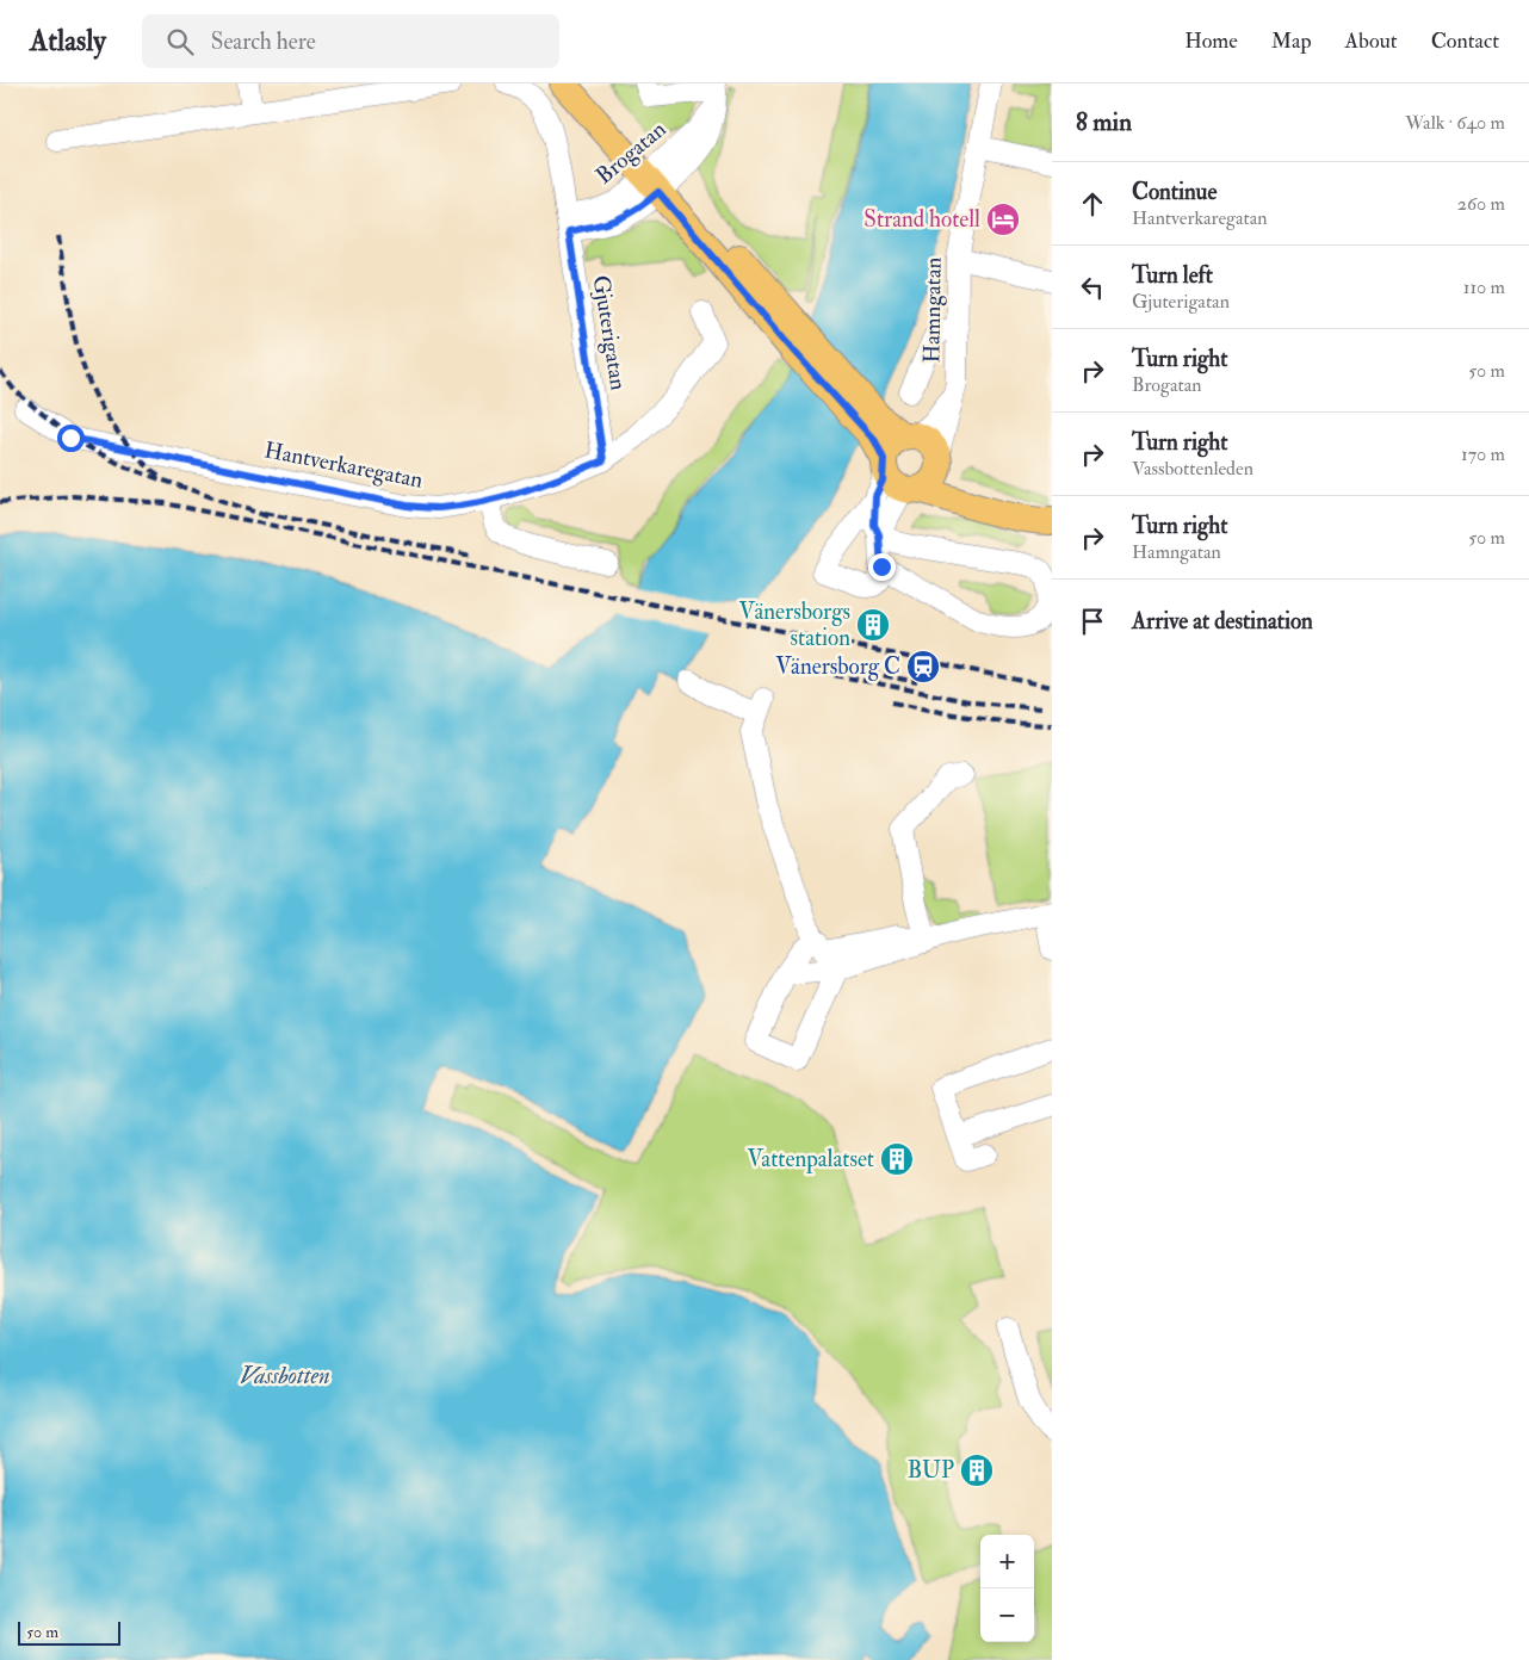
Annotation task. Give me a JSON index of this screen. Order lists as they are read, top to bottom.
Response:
{
  "streets": {
    "street": [
      "Brogatan",
      "Hamngatan",
      "Gjuterigatan",
      "Hantverkaregatan"
    ]
  },
  "crossings": [
    ["Brogatan", "Gjuterigatan"],
    ["Gjuterigatan", "Hantverkaregatan"]
  ],
  "water": ["Vassbotten"],
  "places": {
    "hotel": ["Strand hotell"],
    "building": ["Vänersborgs station", "Vattenpalatset", "BUP"],
    "station": ["Vänersborg C"]
  },
  "scale_bar": "50 m",
  "page": {
    "header": "Atlasly",
    "search": "Search here",
    "nav": [
      "Home",
      "Map",
      "About",
      "Contact"
    ],
    "heading": ["8 min", "Walk · 640 m"],
    "list": [
      ["Continue", "Hantverkaregatan", "260 m"],
      ["Turn left", "Gjuterigatan", "110 m"],
      ["Turn right", "Brogatan", "50 m"],
      ["Turn right", "Vassbottenleden", "170 m"],
      ["Turn right", "Hamngatan", "50 m"],
      "Arrive at destination"
    ],
    "map_buttons": ["+", "−"],
    "scale": "50 m"
  }
}
